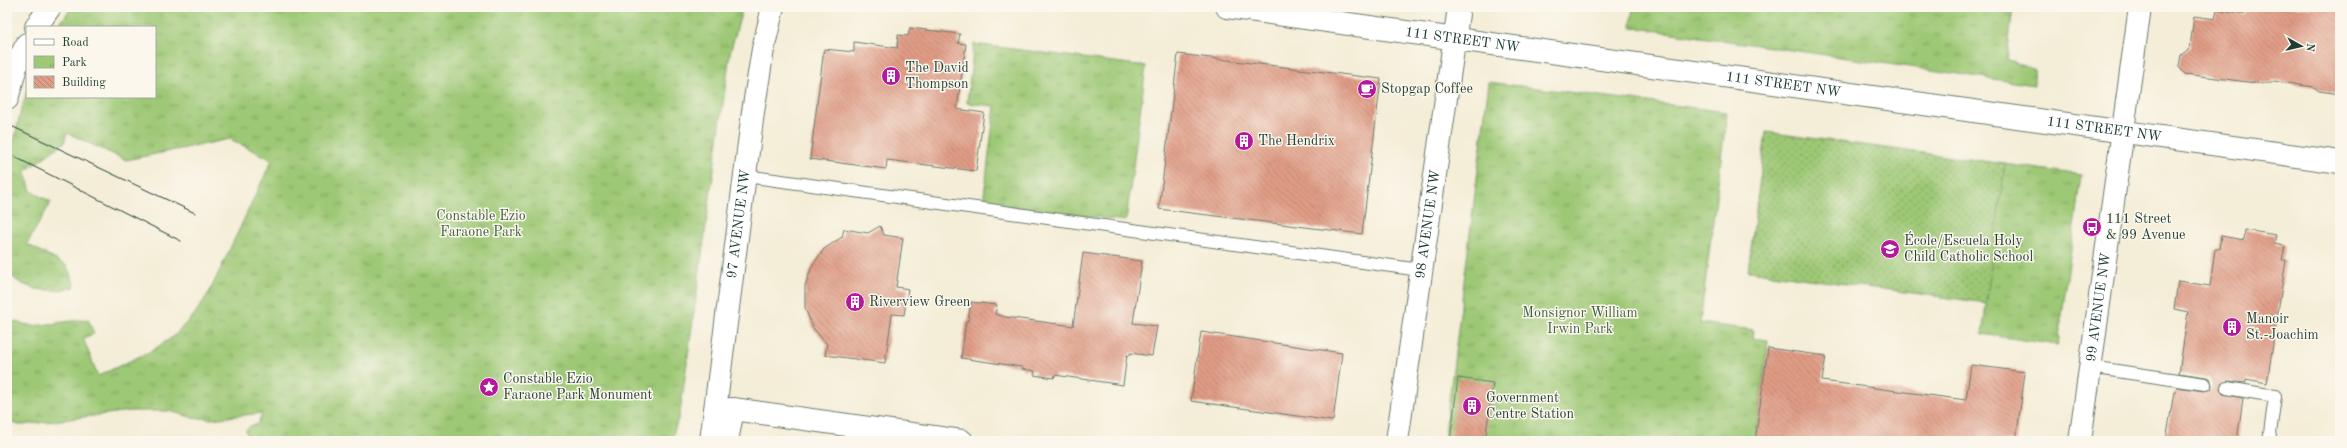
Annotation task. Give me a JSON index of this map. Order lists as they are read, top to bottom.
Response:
{
  "streets": {
    "street": [
      "111 STREET NW",
      "97 AVENUE NW",
      "98 AVENUE NW",
      "99 AVENUE NW"
    ]
  },
  "crossings": [
    ["111 STREET NW", "98 AVENUE NW"],
    ["111 STREET NW", "99 AVENUE NW"]
  ],
  "parks": ["Constable Ezio Faraone Park", "Monsignor William Irwin Park"],
  "places": {
    "building": [
      "The David Thompson",
      "The Hendrix",
      "Riverview Green",
      "Manoir St.-Joachim",
      "Government Centre Station"
    ],
    "cafe": ["Stopgap Coffee"],
    "bus stop": ["111 Street & 99 Avenue"],
    "school or university": ["École/Escuela Holy Child Catholic School"],
    "place": ["Constable Ezio Faraone Park Monument"]
  },
  "legend": ["Road", "Park", "Building"],
  "north": "right"
}
